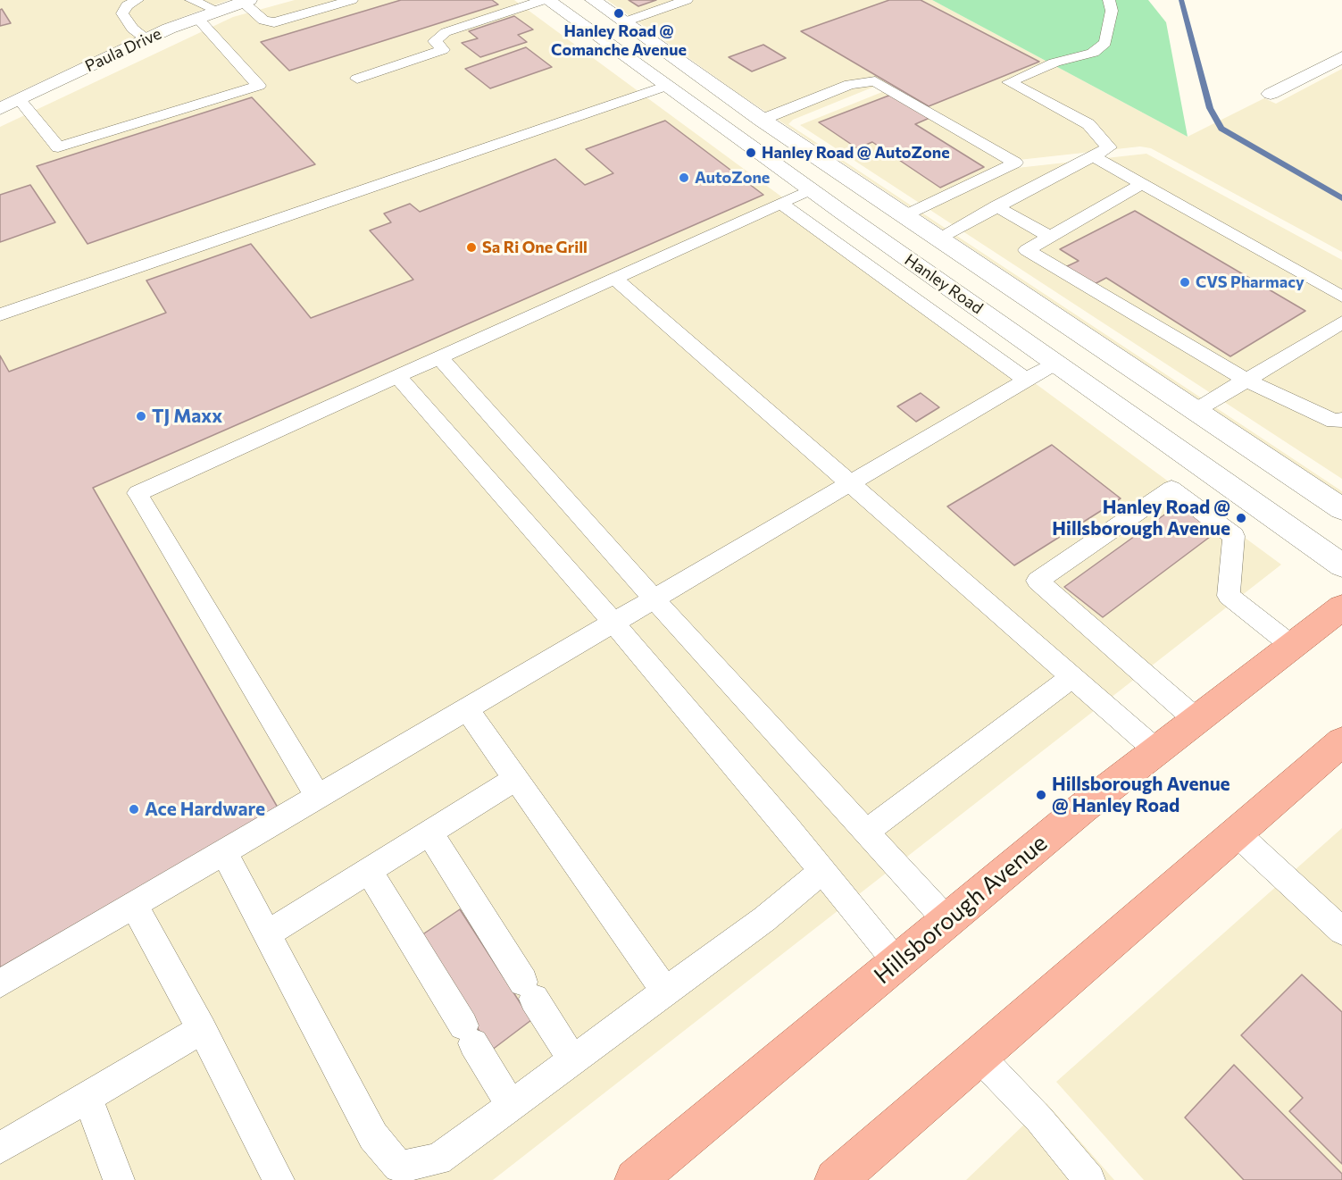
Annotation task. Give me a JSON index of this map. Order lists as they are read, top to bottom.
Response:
{
  "streets": {
    "main road": ["Paula Drive", "Hanley Road", "Hillsborough Avenue"]
  },
  "places": [
    "Hanley Road @ Comanche Avenue",
    "Hanley Road @ AutoZone",
    "AutoZone",
    "Sa Ri One Grill",
    "CVS Pharmacy",
    "TJ Maxx",
    "Hanley Road @ Hillsborough Avenue",
    "Hillsborough Avenue @ Hanley Road",
    "Ace Hardware"
  ]
}
